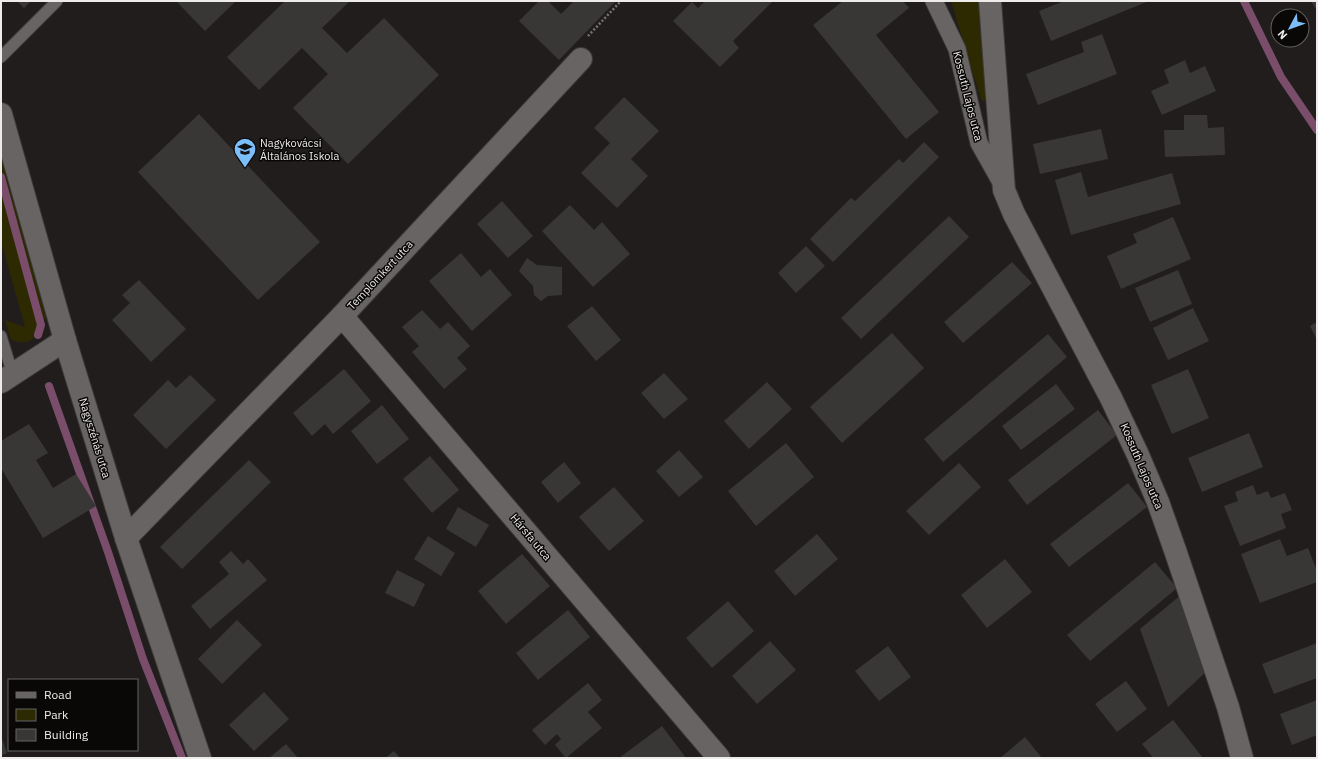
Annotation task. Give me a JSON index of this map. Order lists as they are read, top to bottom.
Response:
{
  "streets": {
    "street": [
      "Kossuth Lajos utca",
      "Templomkert utca",
      "Nagyszénás utca",
      "Hársfa utca"
    ]
  },
  "crossings": [
    ["Templomkert utca", "Nagyszénás utca"],
    ["Templomkert utca", "Hársfa utca"]
  ],
  "places": {
    "school or university": ["Nagykovácsi Általános Iskola"]
  },
  "legend": ["Road", "Park", "Building"],
  "north": "bottom left"
}
